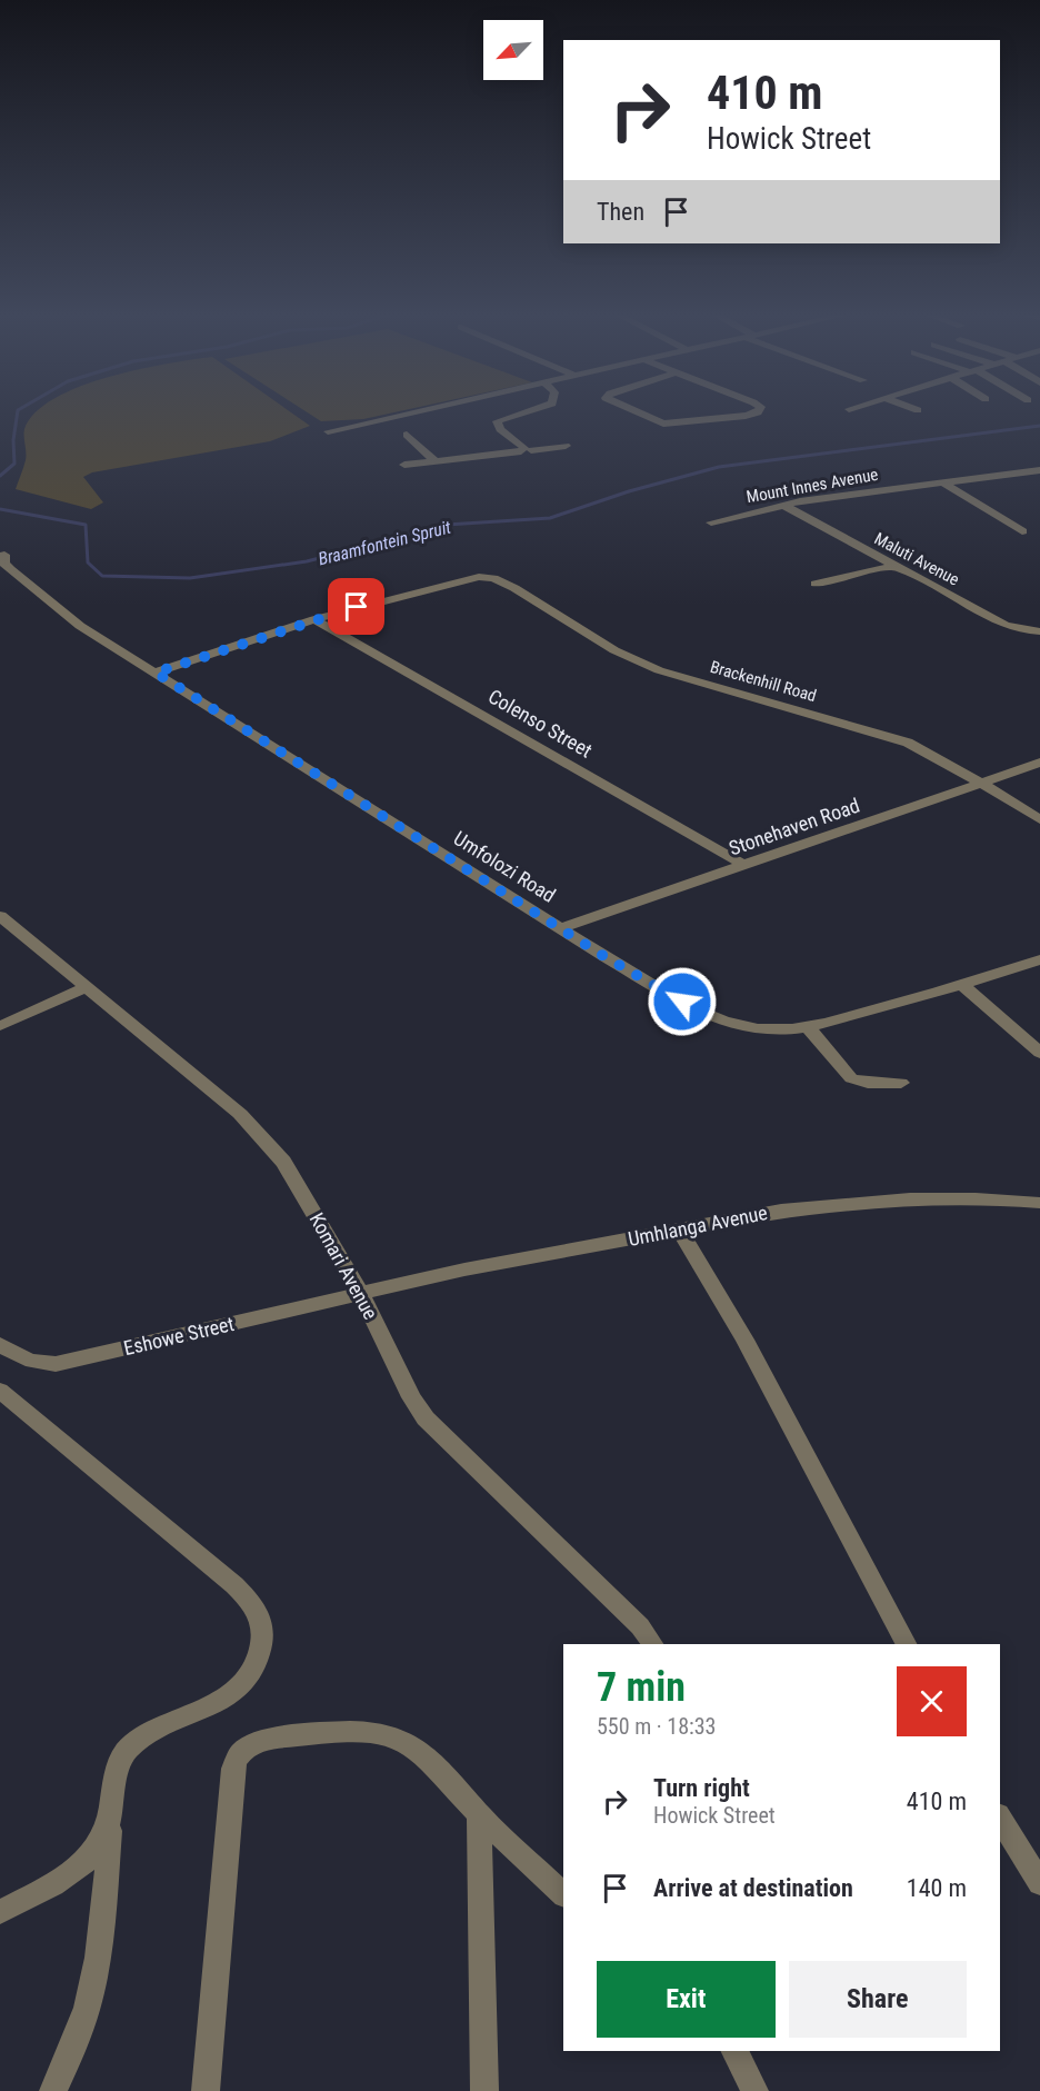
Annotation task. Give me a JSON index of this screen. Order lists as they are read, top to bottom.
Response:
{
  "streets": {
    "street": [
      "Mount Innes Avenue",
      "Maluti Avenue",
      "Brackenhill Road",
      "Colenso Street",
      "Stonehaven Road",
      "Umfolozi Road",
      "Umhlanga Avenue",
      "Komari Avenue",
      "Eshowe Street"
    ]
  },
  "crossings": [
    ["Mount Innes Avenue", "Maluti Avenue"],
    ["Brackenhill Road", "Colenso Street"],
    ["Brackenhill Road", "Stonehaven Road"],
    ["Colenso Street", "Stonehaven Road"],
    ["Stonehaven Road", "Umfolozi Road"],
    ["Umhlanga Avenue", "Komari Avenue"],
    ["Umhlanga Avenue", "Eshowe Street"],
    ["Komari Avenue", "Eshowe Street"]
  ],
  "water": ["Braamfontein Spruit"],
  "north": "bottom left",
  "page": {
    "turn": ["410 m", "Howick Street"],
    "then": "Then",
    "heading": ["7 min", "550 m · 18:33"],
    "list": [
      {
        "name": "Turn right",
        "note": "Howick Street",
        "value": "410 m"
      },
      {
        "name": "Arrive at destination",
        "value": "140 m"
      }
    ],
    "buttons": ["Exit", "Share"]
  }
}
